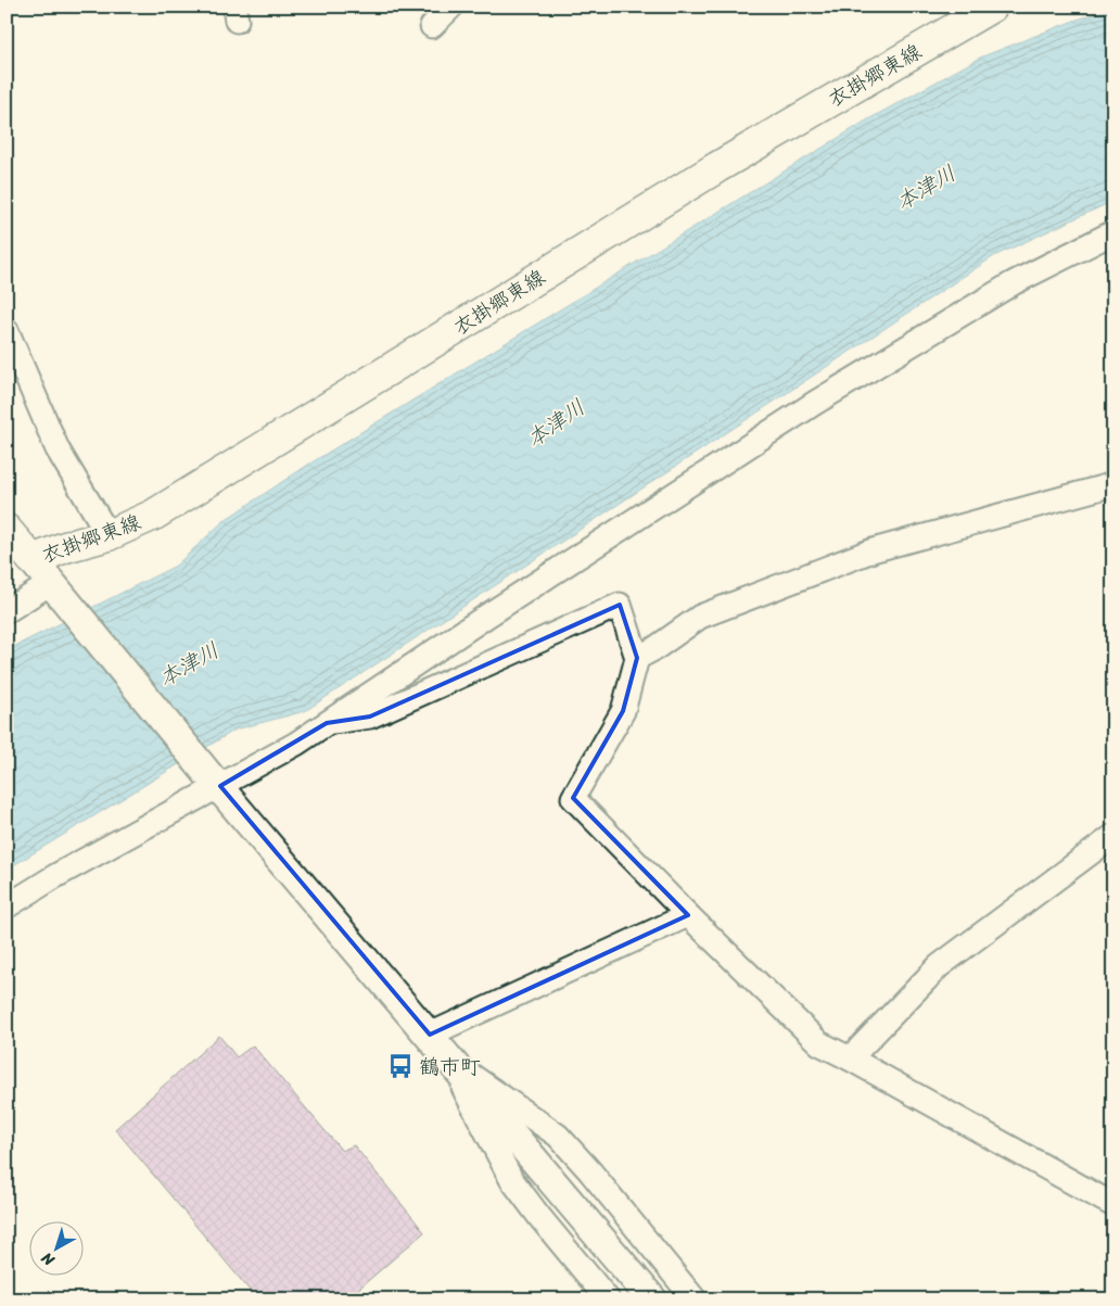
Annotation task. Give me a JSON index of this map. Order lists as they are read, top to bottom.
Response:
{
  "streets": {
    "main road": ["衣掛郷東線"]
  },
  "water": ["本津川"],
  "places": {
    "bus stop": ["鶴市町"]
  },
  "north": "bottom left"
}
